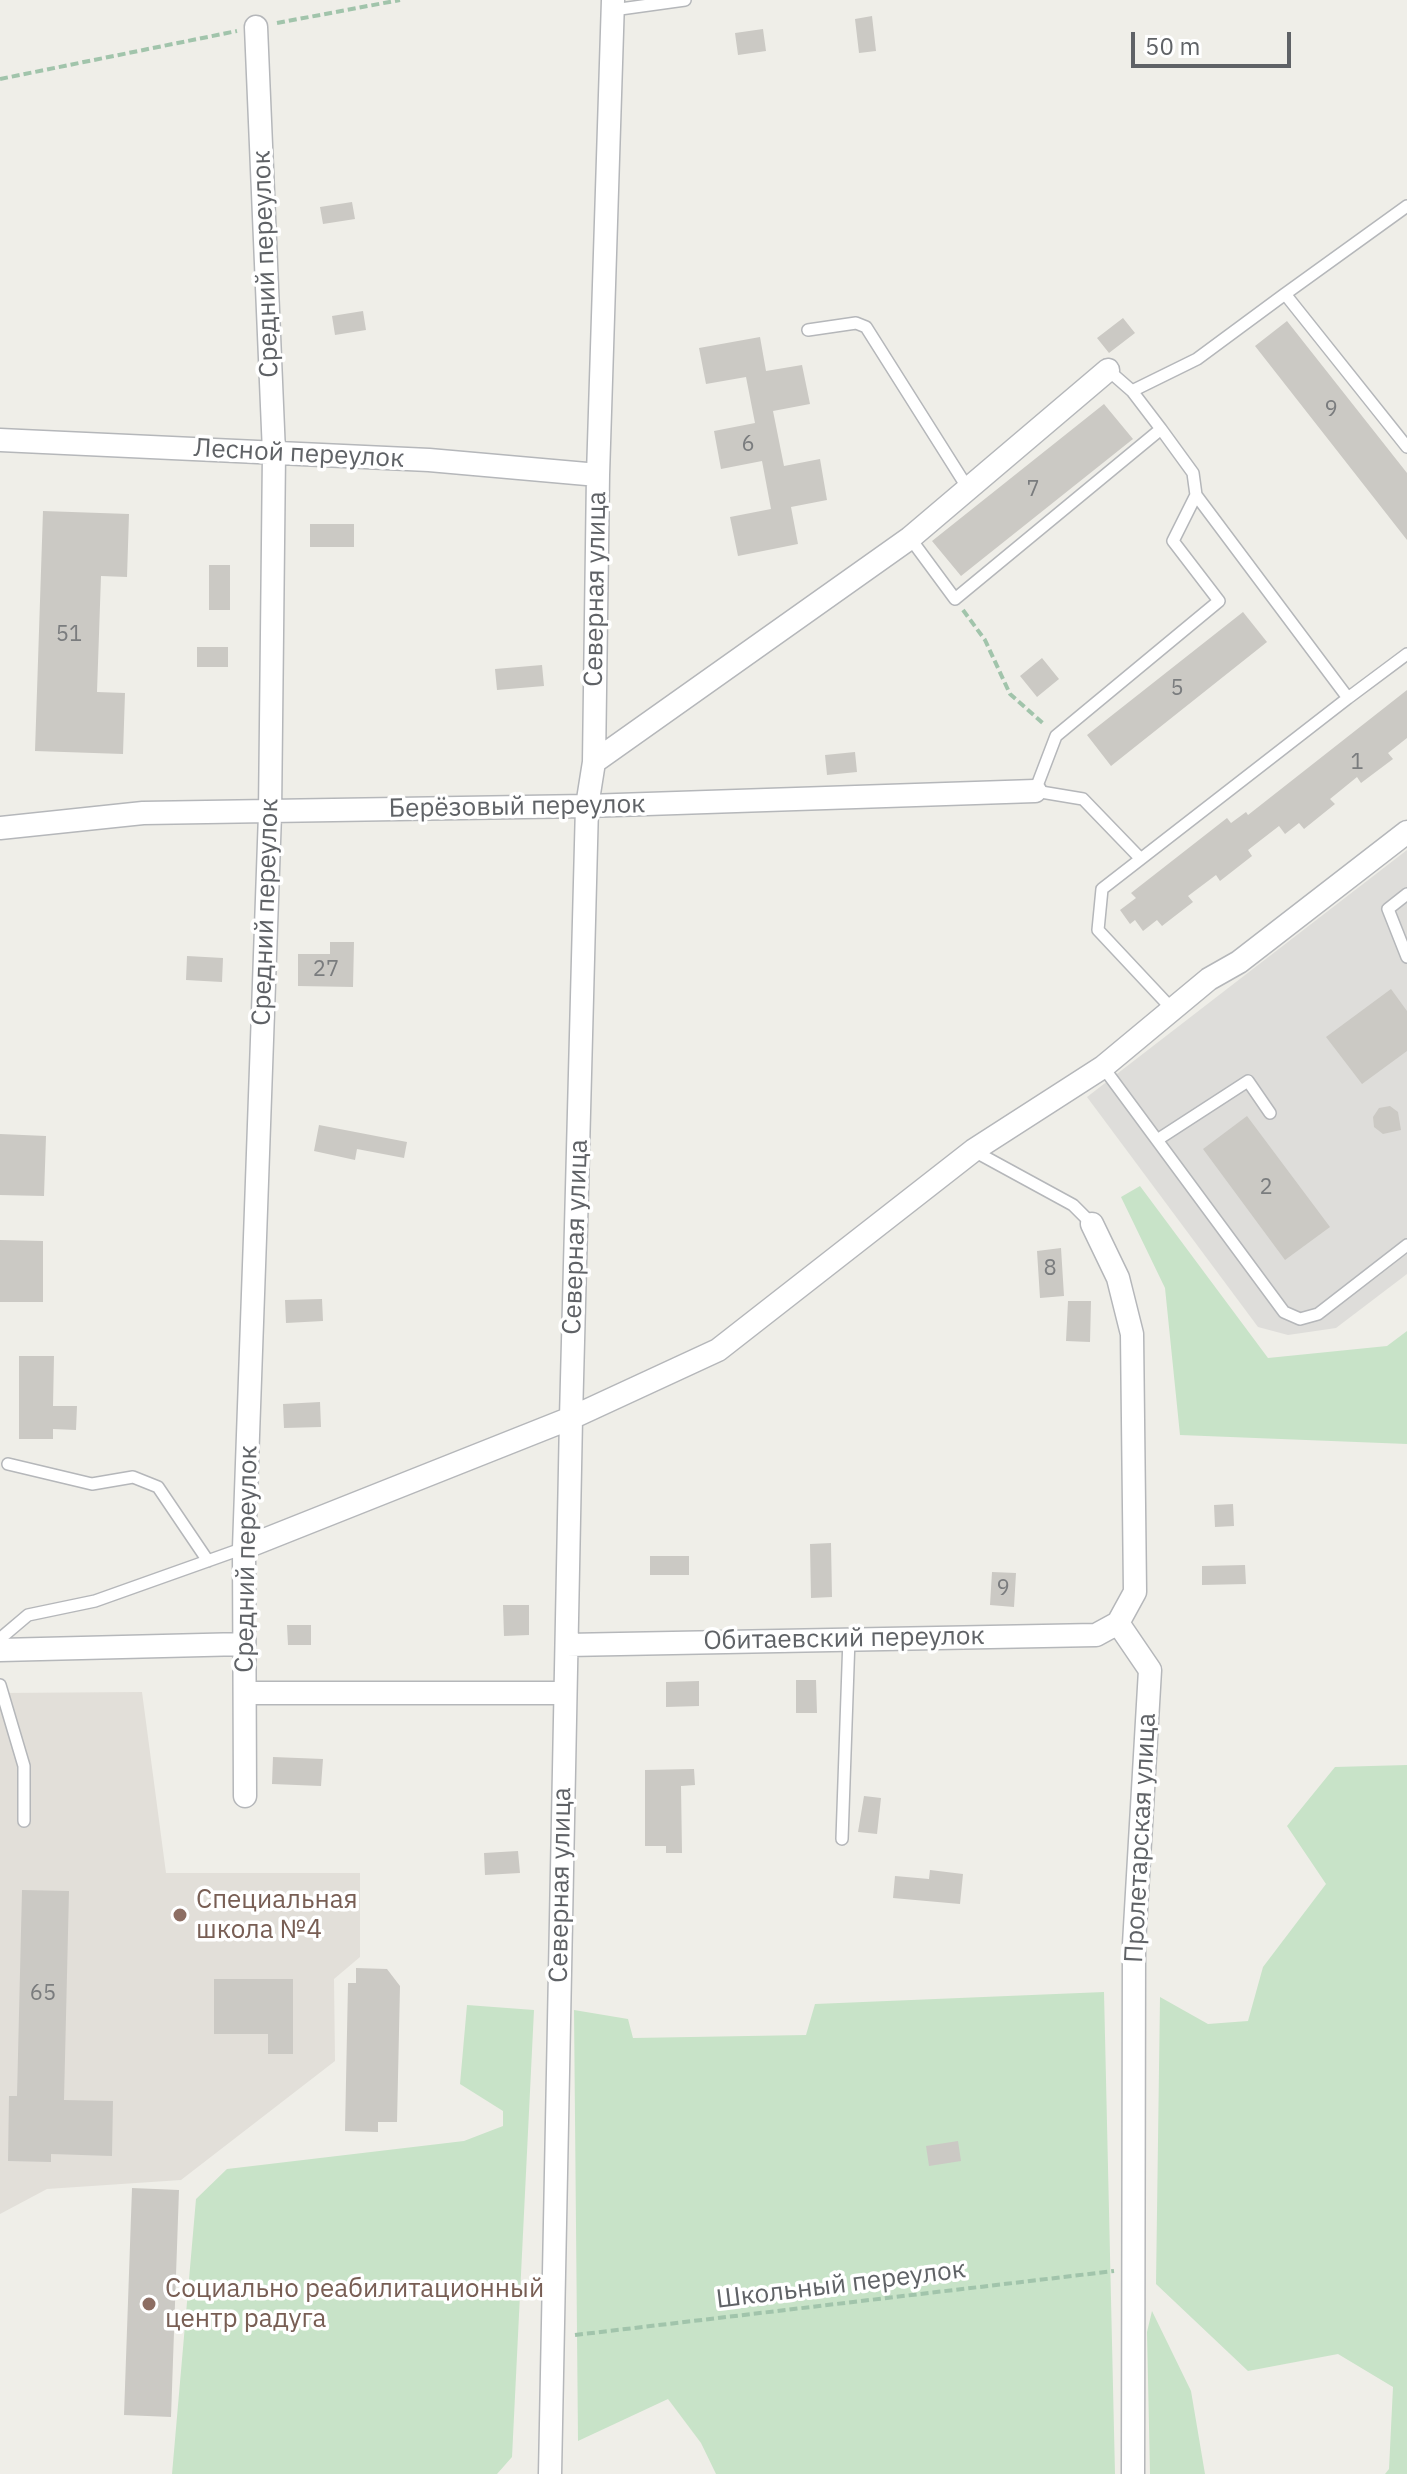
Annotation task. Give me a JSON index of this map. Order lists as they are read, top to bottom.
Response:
{
  "streets": {
    "street": [
      "Средний переулок",
      "Лесной переулок",
      "Северная улица",
      "Берёзовый переулок",
      "Обитаевский переулок",
      "Пролетарская улица"
    ],
    "path": ["Школьный переулок"]
  },
  "crossings": [
    ["Средний переулок", "Лесной переулок"],
    ["Средний переулок", "Берёзовый переулок"],
    ["Лесной переулок", "Северная улица"],
    ["Северная улица", "Берёзовый переулок"],
    ["Северная улица", "Обитаевский переулок"],
    ["Северная улица", "Школьный переулок"],
    ["Обитаевский переулок", "Пролетарская улица"],
    ["Пролетарская улица", "Школьный переулок"]
  ],
  "places": ["Специальная школа №4", "Социально реабилитационный центр радуга"],
  "house_numbers": [
    "9",
    "6",
    "7",
    "51",
    "5",
    "1",
    "27",
    "2",
    "8",
    "9",
    "65"
  ],
  "scale_bar": "50 m"
}
